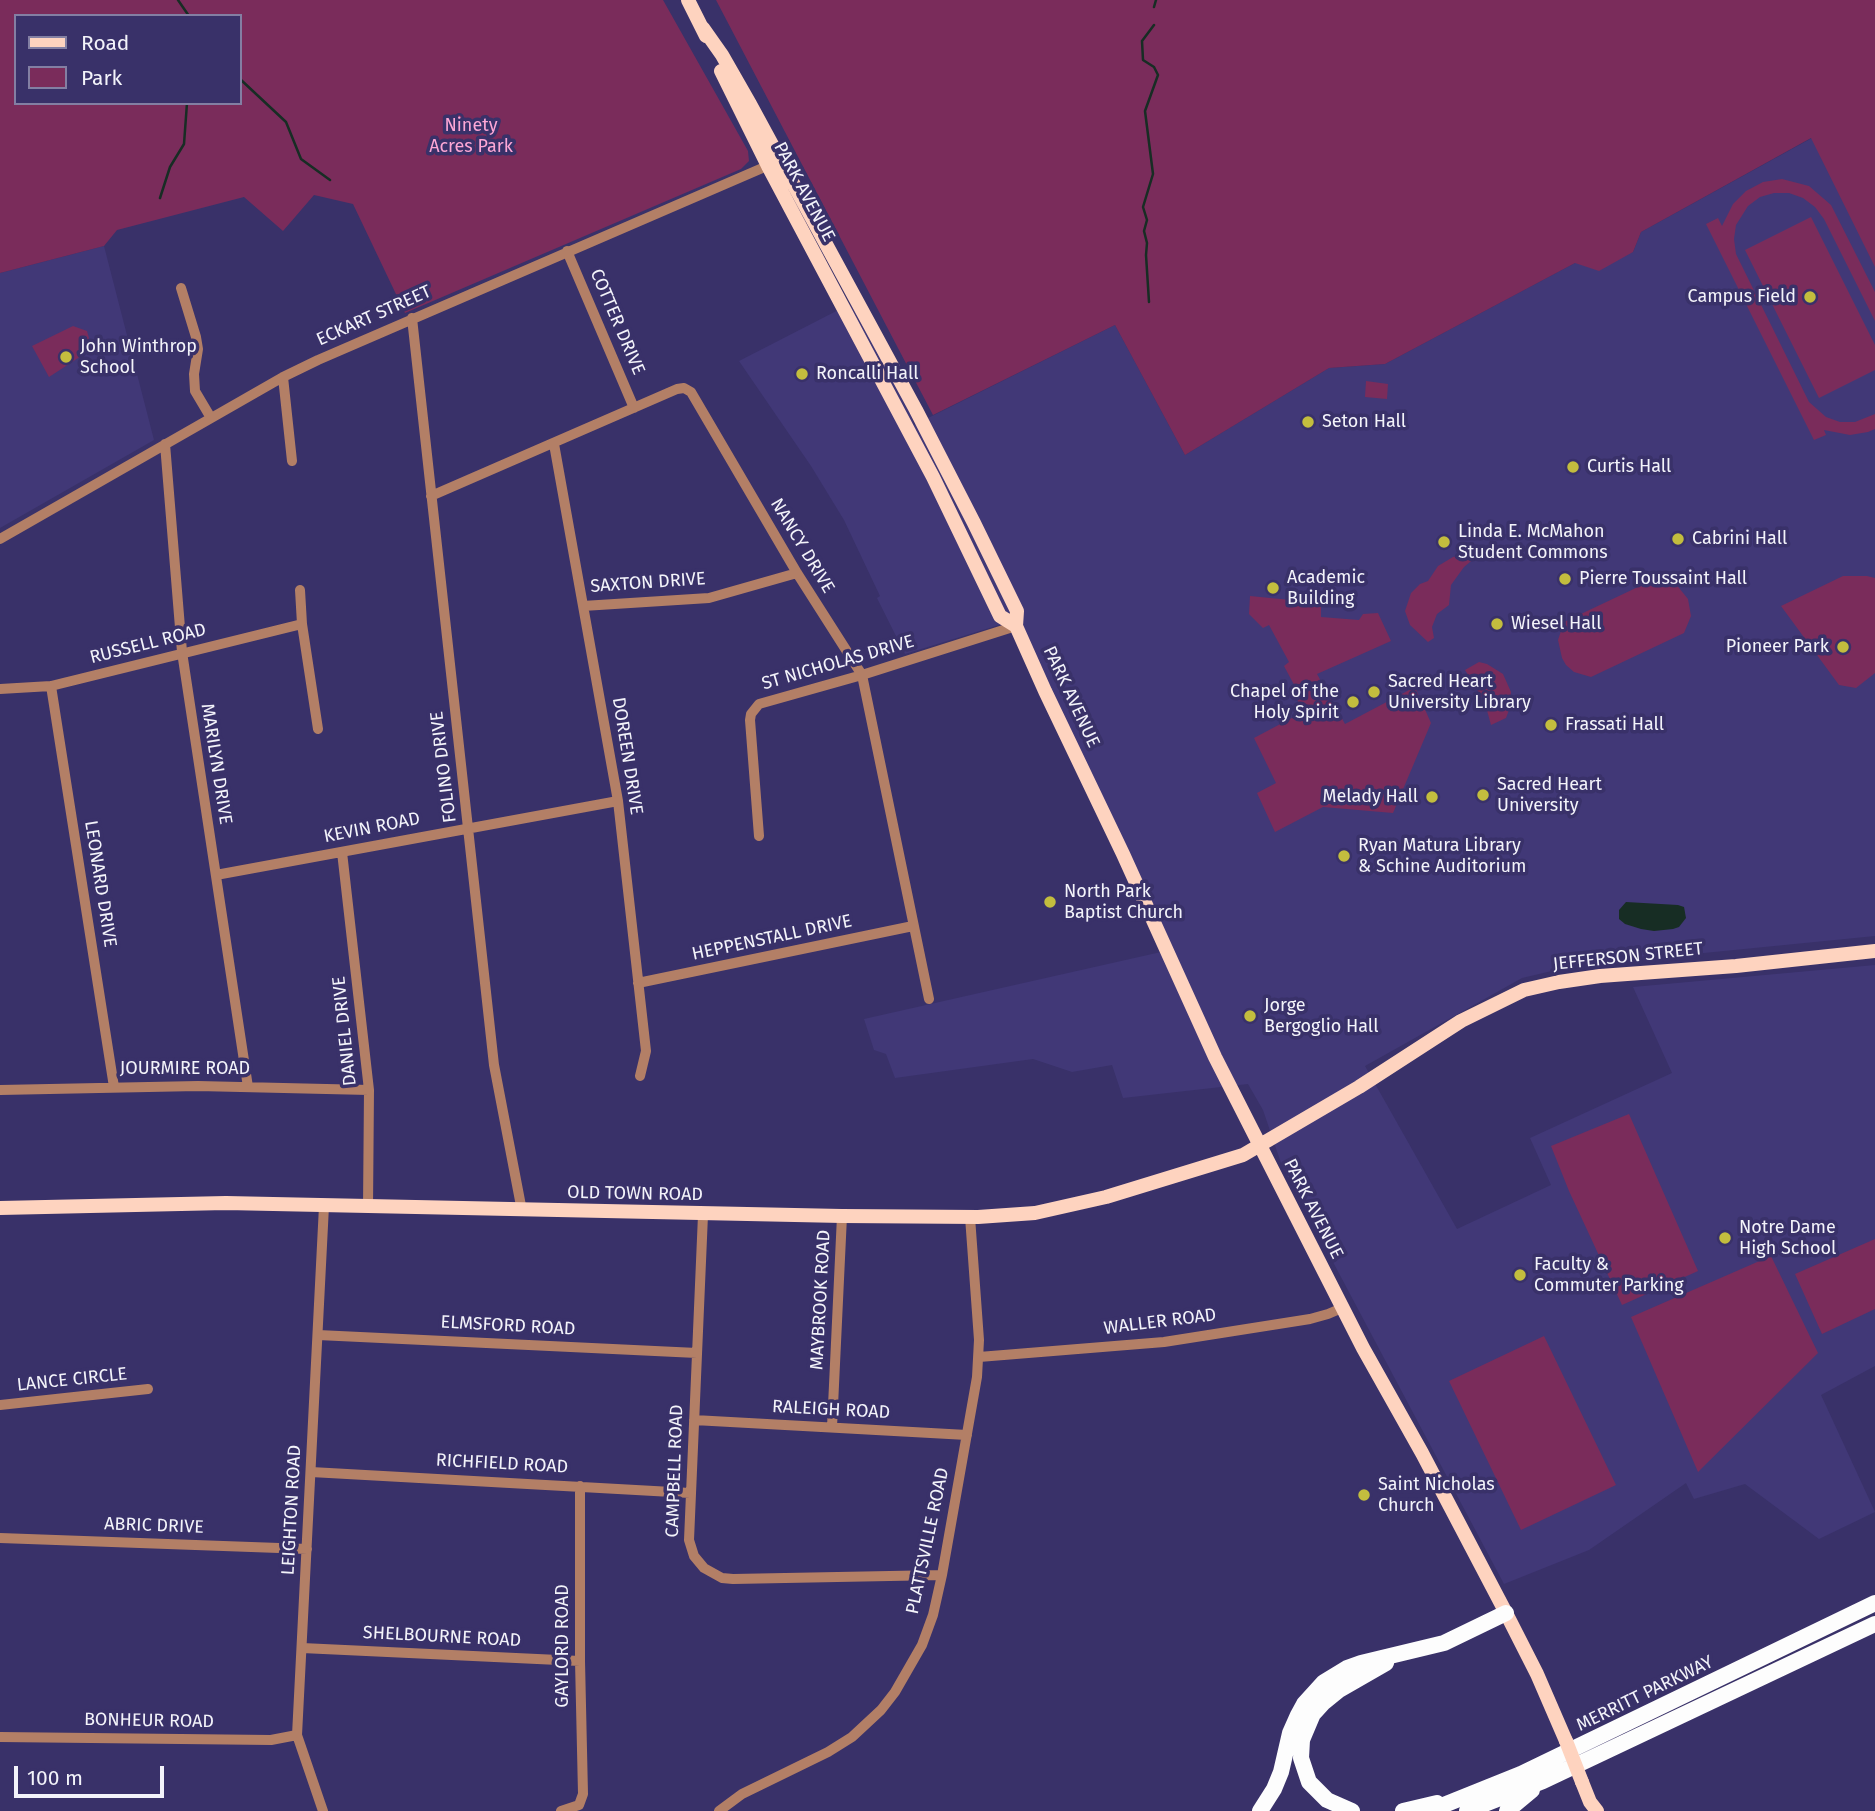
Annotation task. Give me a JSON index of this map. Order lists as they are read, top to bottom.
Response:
{
  "streets": {
    "highway": ["MERRITT PARKWAY"],
    "main road": ["PARK AVENUE", "JEFFERSON STREET", "OLD TOWN ROAD"],
    "street": [
      "ECKART STREET",
      "COTTER DRIVE",
      "NANCY DRIVE",
      "SAXTON DRIVE",
      "RUSSELL ROAD",
      "ST NICHOLAS DRIVE",
      "DOREEN DRIVE",
      "MARILYN DRIVE",
      "FOLINO DRIVE",
      "KEVIN ROAD",
      "LEONARD DRIVE",
      "HEPPENSTALL DRIVE",
      "DANIEL DRIVE",
      "JOURMIRE ROAD",
      "MAYBROOK ROAD",
      "WALLER ROAD",
      "ELMSFORD ROAD",
      "LANCE CIRCLE",
      "RALEIGH ROAD",
      "RICHFIELD ROAD",
      "CAMPBELL ROAD",
      "LEIGHTON ROAD",
      "ABRIC DRIVE",
      "PLATTSVILLE ROAD",
      "SHELBOURNE ROAD",
      "GAYLORD ROAD",
      "BONHEUR ROAD"
    ]
  },
  "crossings": [
    ["PARK AVENUE", "ECKART STREET"],
    ["PARK AVENUE", "ST NICHOLAS DRIVE"],
    ["PARK AVENUE", "JEFFERSON STREET"],
    ["PARK AVENUE", "OLD TOWN ROAD"],
    ["PARK AVENUE", "WALLER ROAD"],
    ["ECKART STREET", "COTTER DRIVE"],
    ["ECKART STREET", "MARILYN DRIVE"],
    ["ECKART STREET", "FOLINO DRIVE"],
    ["COTTER DRIVE", "NANCY DRIVE"],
    ["NANCY DRIVE", "SAXTON DRIVE"],
    ["NANCY DRIVE", "ST NICHOLAS DRIVE"],
    ["NANCY DRIVE", "DOREEN DRIVE"],
    ["NANCY DRIVE", "FOLINO DRIVE"],
    ["NANCY DRIVE", "HEPPENSTALL DRIVE"],
    ["SAXTON DRIVE", "DOREEN DRIVE"],
    ["RUSSELL ROAD", "MARILYN DRIVE"],
    ["RUSSELL ROAD", "LEONARD DRIVE"],
    ["DOREEN DRIVE", "KEVIN ROAD"],
    ["DOREEN DRIVE", "HEPPENSTALL DRIVE"],
    ["MARILYN DRIVE", "KEVIN ROAD"],
    ["MARILYN DRIVE", "JOURMIRE ROAD"],
    ["FOLINO DRIVE", "KEVIN ROAD"],
    ["FOLINO DRIVE", "OLD TOWN ROAD"],
    ["KEVIN ROAD", "DANIEL DRIVE"],
    ["LEONARD DRIVE", "JOURMIRE ROAD"],
    ["JEFFERSON STREET", "OLD TOWN ROAD"],
    ["DANIEL DRIVE", "JOURMIRE ROAD"],
    ["DANIEL DRIVE", "OLD TOWN ROAD"],
    ["OLD TOWN ROAD", "MAYBROOK ROAD"],
    ["OLD TOWN ROAD", "CAMPBELL ROAD"],
    ["OLD TOWN ROAD", "LEIGHTON ROAD"],
    ["OLD TOWN ROAD", "PLATTSVILLE ROAD"],
    ["MAYBROOK ROAD", "RALEIGH ROAD"],
    ["WALLER ROAD", "PLATTSVILLE ROAD"],
    ["ELMSFORD ROAD", "CAMPBELL ROAD"],
    ["ELMSFORD ROAD", "LEIGHTON ROAD"],
    ["RALEIGH ROAD", "CAMPBELL ROAD"],
    ["RALEIGH ROAD", "PLATTSVILLE ROAD"],
    ["RICHFIELD ROAD", "CAMPBELL ROAD"],
    ["RICHFIELD ROAD", "LEIGHTON ROAD"],
    ["RICHFIELD ROAD", "GAYLORD ROAD"],
    ["CAMPBELL ROAD", "PLATTSVILLE ROAD"],
    ["LEIGHTON ROAD", "ABRIC DRIVE"],
    ["LEIGHTON ROAD", "SHELBOURNE ROAD"],
    ["LEIGHTON ROAD", "BONHEUR ROAD"],
    ["SHELBOURNE ROAD", "GAYLORD ROAD"]
  ],
  "parks": ["Ninety Acres Park"],
  "places": [
    "Campus Field",
    "John Winthrop School",
    "Roncalli Hall",
    "Seton Hall",
    "Curtis Hall",
    "Cabrini Hall",
    "Linda E. McMahon Student Commons",
    "Pierre Toussaint Hall",
    "Academic Building",
    "Wiesel Hall",
    "Pioneer Park",
    "Sacred Heart University Library",
    "Chapel of the Holy Spirit",
    "Frassati Hall",
    "Sacred Heart University",
    "Melady Hall",
    "Ryan Matura Library & Schine Auditorium",
    "North Park Baptist Church",
    "Jorge Bergoglio Hall",
    "Notre Dame High School",
    "Faculty & Commuter Parking",
    "Saint Nicholas Church"
  ],
  "legend": ["Road", "Park"],
  "scale_bar": "100 m"
}
